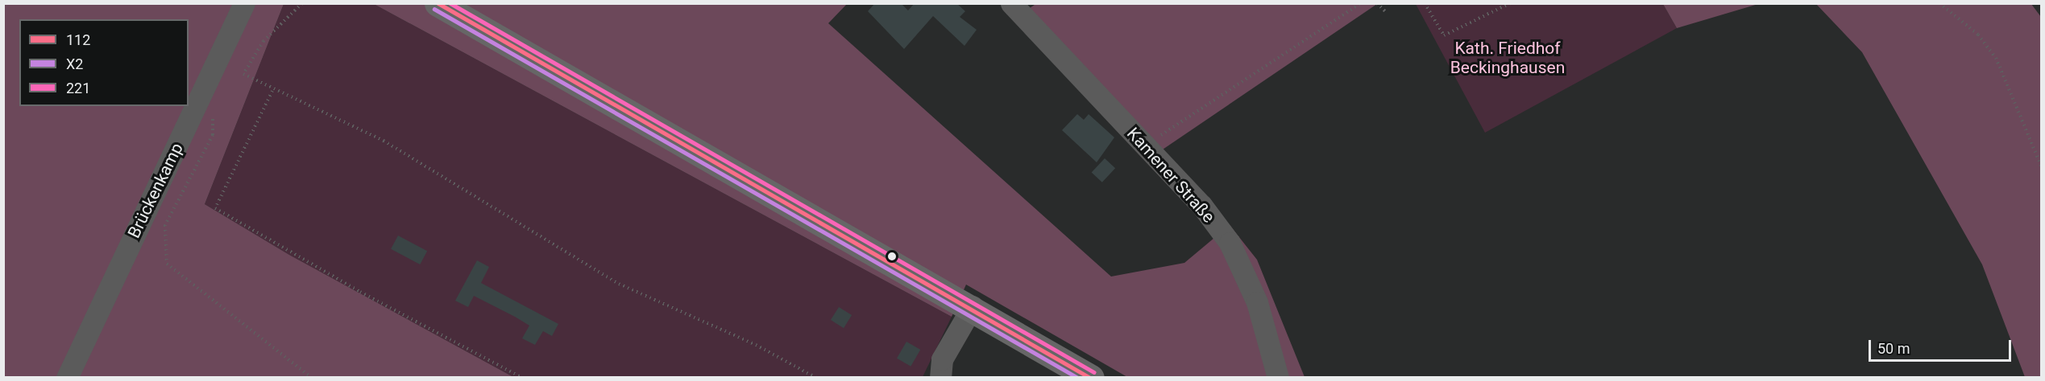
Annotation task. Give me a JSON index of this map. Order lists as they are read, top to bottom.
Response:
{
  "streets": {
    "street": ["Kamener Straße", "Brückenkamp"]
  },
  "parks": ["Kath. Friedhof Beckinghausen"],
  "lines": ["transit line 112", "transit line 221", "transit line X2"],
  "legend": ["112", "X2", "221"],
  "scale_bar": "50 m"
}
